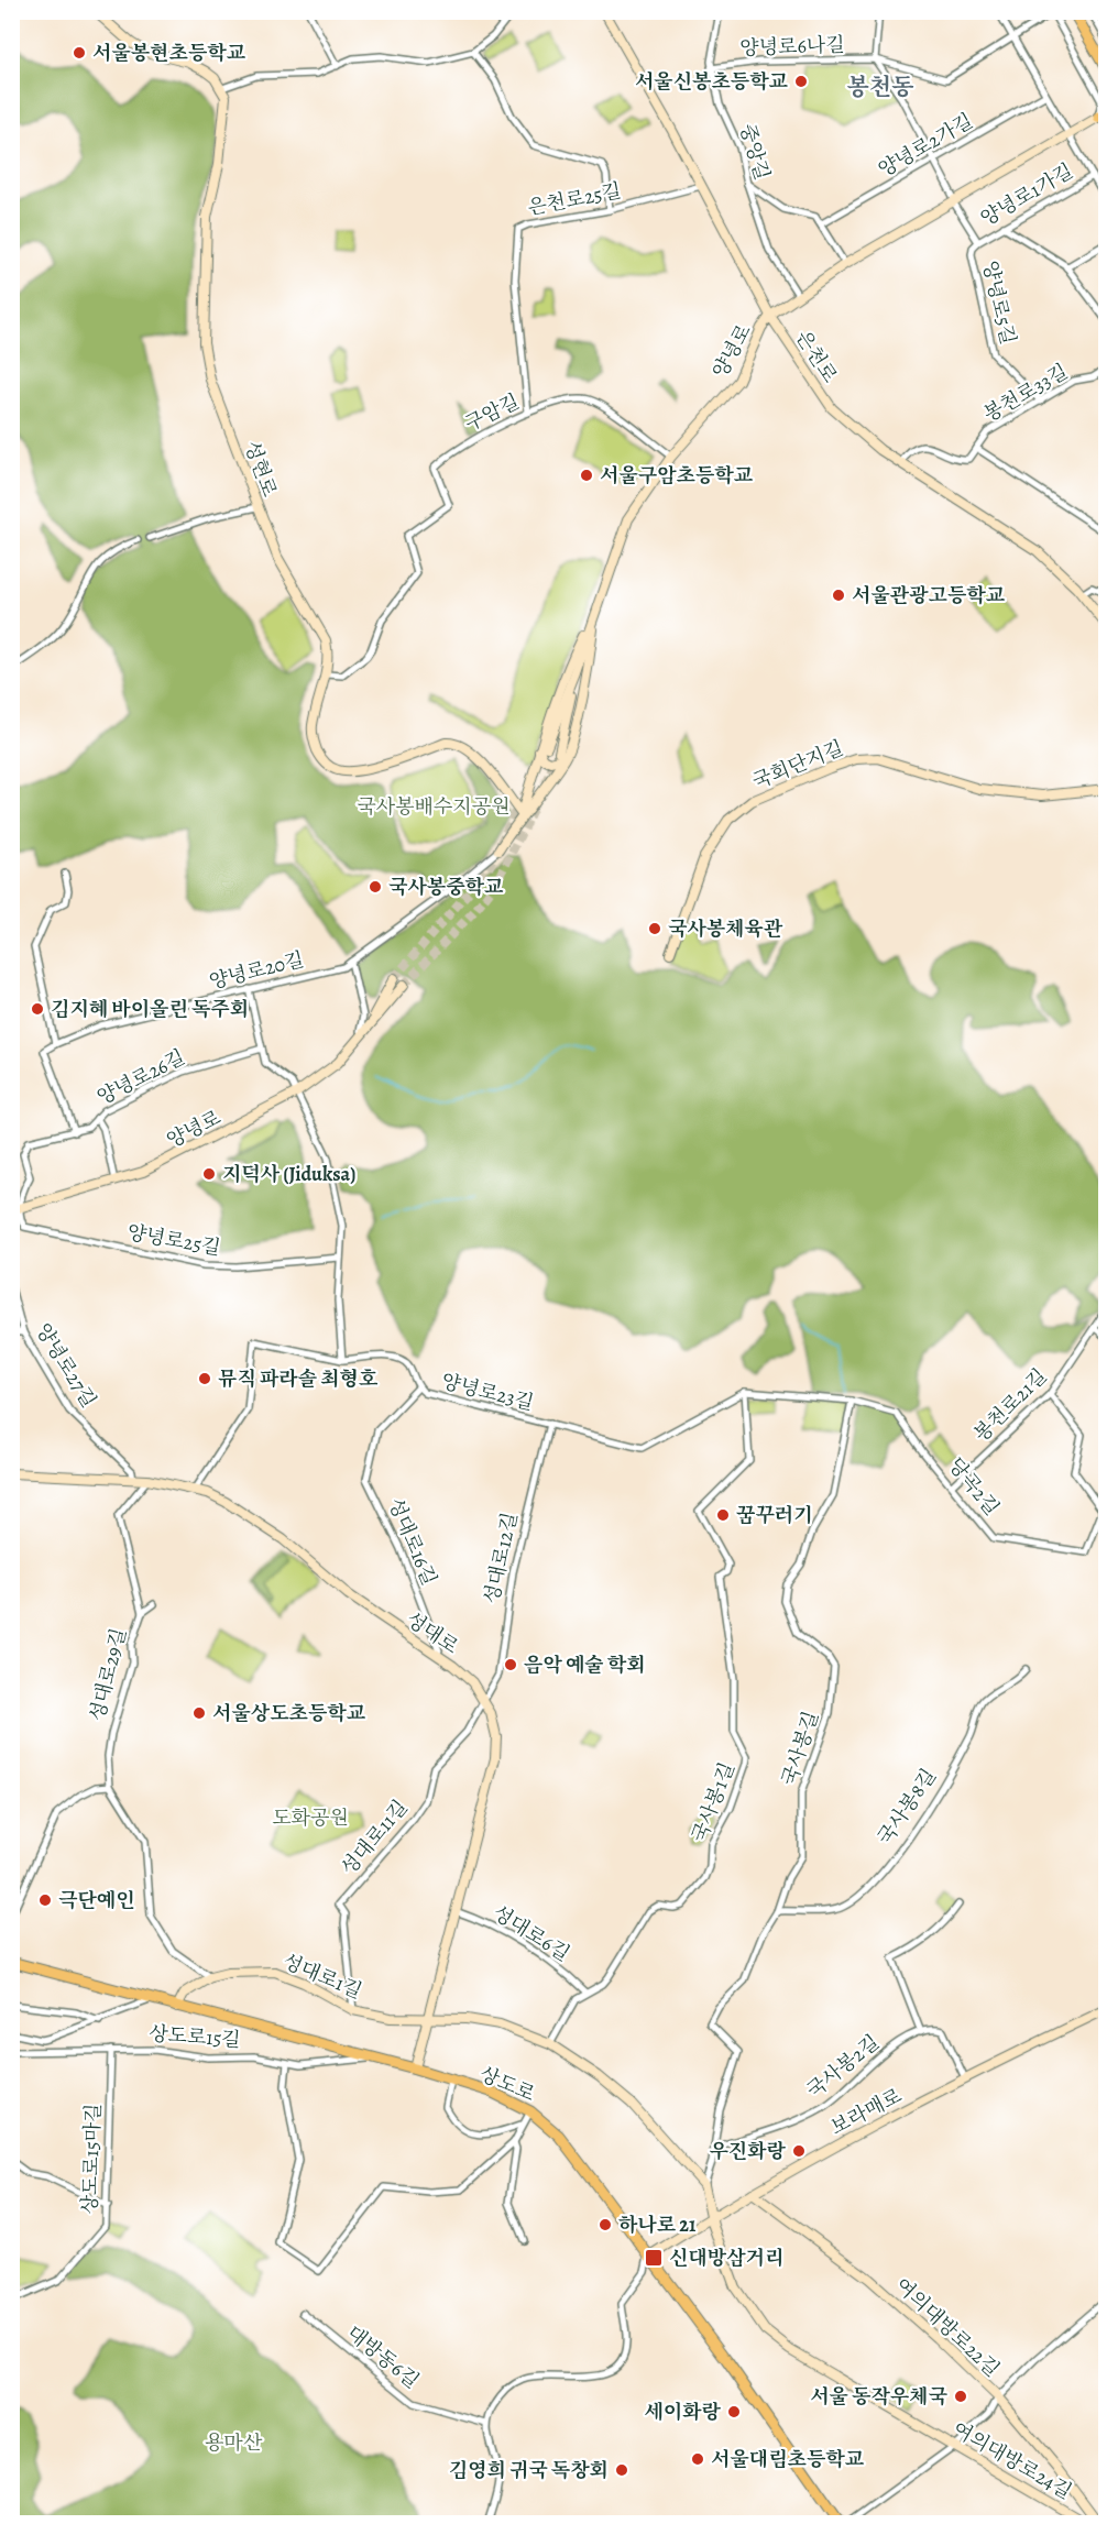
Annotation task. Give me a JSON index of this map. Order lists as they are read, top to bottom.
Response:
{
  "streets": {
    "main road": ["상도로"],
    "street": [
      "양녕로6나길",
      "양녕로2가길",
      "중앙길",
      "양녕로1가길",
      "은천로25길",
      "양녕로5길",
      "양녕로",
      "은천로",
      "봉천로33길",
      "구암길",
      "성현로",
      "국회단지길",
      "양녕로20길",
      "양녕로26길",
      "양녕로25길",
      "양녕로27길",
      "양녕로23길",
      "봉천로21길",
      "당곡2길",
      "성대로16길",
      "성대로12길",
      "성대로",
      "성대로29길",
      "국사봉길",
      "국사봉1길",
      "국사봉8길",
      "성대로11길",
      "성대로6길",
      "성대로1길",
      "상도로15길",
      "국사봉2길",
      "보라매로",
      "상도로15마길",
      "여의대방로22길",
      "대방동6길",
      "여의대방로24길"
    ]
  },
  "crossings": [
    ["양녕로6나길", "중앙길"],
    ["양녕로6나길", "양녕로5길"],
    ["양녕로2가길", "양녕로5길"],
    ["중앙길", "양녕로"],
    ["양녕로1가길", "양녕로5길"],
    ["은천로25길", "은천로"],
    ["은천로25길", "구암길"],
    ["양녕로5길", "양녕로"],
    ["양녕로5길", "봉천로33길"],
    ["양녕로", "은천로"],
    ["양녕로", "구암길"],
    ["양녕로", "양녕로26길"],
    ["양녕로", "양녕로25길"],
    ["은천로", "봉천로33길"],
    ["구암길", "성현로"],
    ["양녕로26길", "양녕로25길"],
    ["양녕로27길", "성대로"],
    ["양녕로23길", "성대로16길"],
    ["양녕로23길", "성대로12길"],
    ["양녕로23길", "성대로"],
    ["양녕로23길", "국사봉1길"],
    ["봉천로21길", "당곡2길"],
    ["당곡2길", "국사봉길"],
    ["성대로16길", "성대로"],
    ["성대로12길", "성대로"],
    ["성대로12길", "성대로11길"],
    ["성대로", "성대로29길"],
    ["성대로", "성대로11길"],
    ["성대로", "성대로6길"],
    ["성대로", "성대로1길"],
    ["성대로", "상도로"],
    ["성대로29길", "성대로1길"],
    ["국사봉길", "국사봉8길"],
    ["국사봉길", "국사봉2길"],
    ["국사봉1길", "성대로6길"],
    ["국사봉1길", "성대로1길"],
    ["성대로11길", "성대로1길"],
    ["성대로1길", "상도로"],
    ["상도로15길", "상도로"],
    ["상도로15길", "상도로15마길"],
    ["상도로", "보라매로"],
    ["보라매로", "여의대방로22길"],
    ["보라매로", "여의대방로24길"]
  ],
  "districts": ["봉천동"],
  "parks": ["국사봉배수지공원", "도화공원", "용마산"],
  "places": {
    "other": [
      "서울봉현초등학교",
      "서울신봉초등학교",
      "서울구암초등학교",
      "서울관광고등학교",
      "국사봉중학교",
      "국사봉체육관",
      "김지혜 바이올린 독주회",
      "지덕사 (Jiduksa)",
      "뮤직 파라솔 최형호",
      "꿈꾸러기",
      "음악 예술 학회",
      "서울상도초등학교",
      "극단예인",
      "우진화랑",
      "하나로 21",
      "서울 동작우체국",
      "세이화랑",
      "서울대림초등학교",
      "김영희 귀국 독창회"
    ],
    "transit": ["신대방삼거리"]
  }
}
